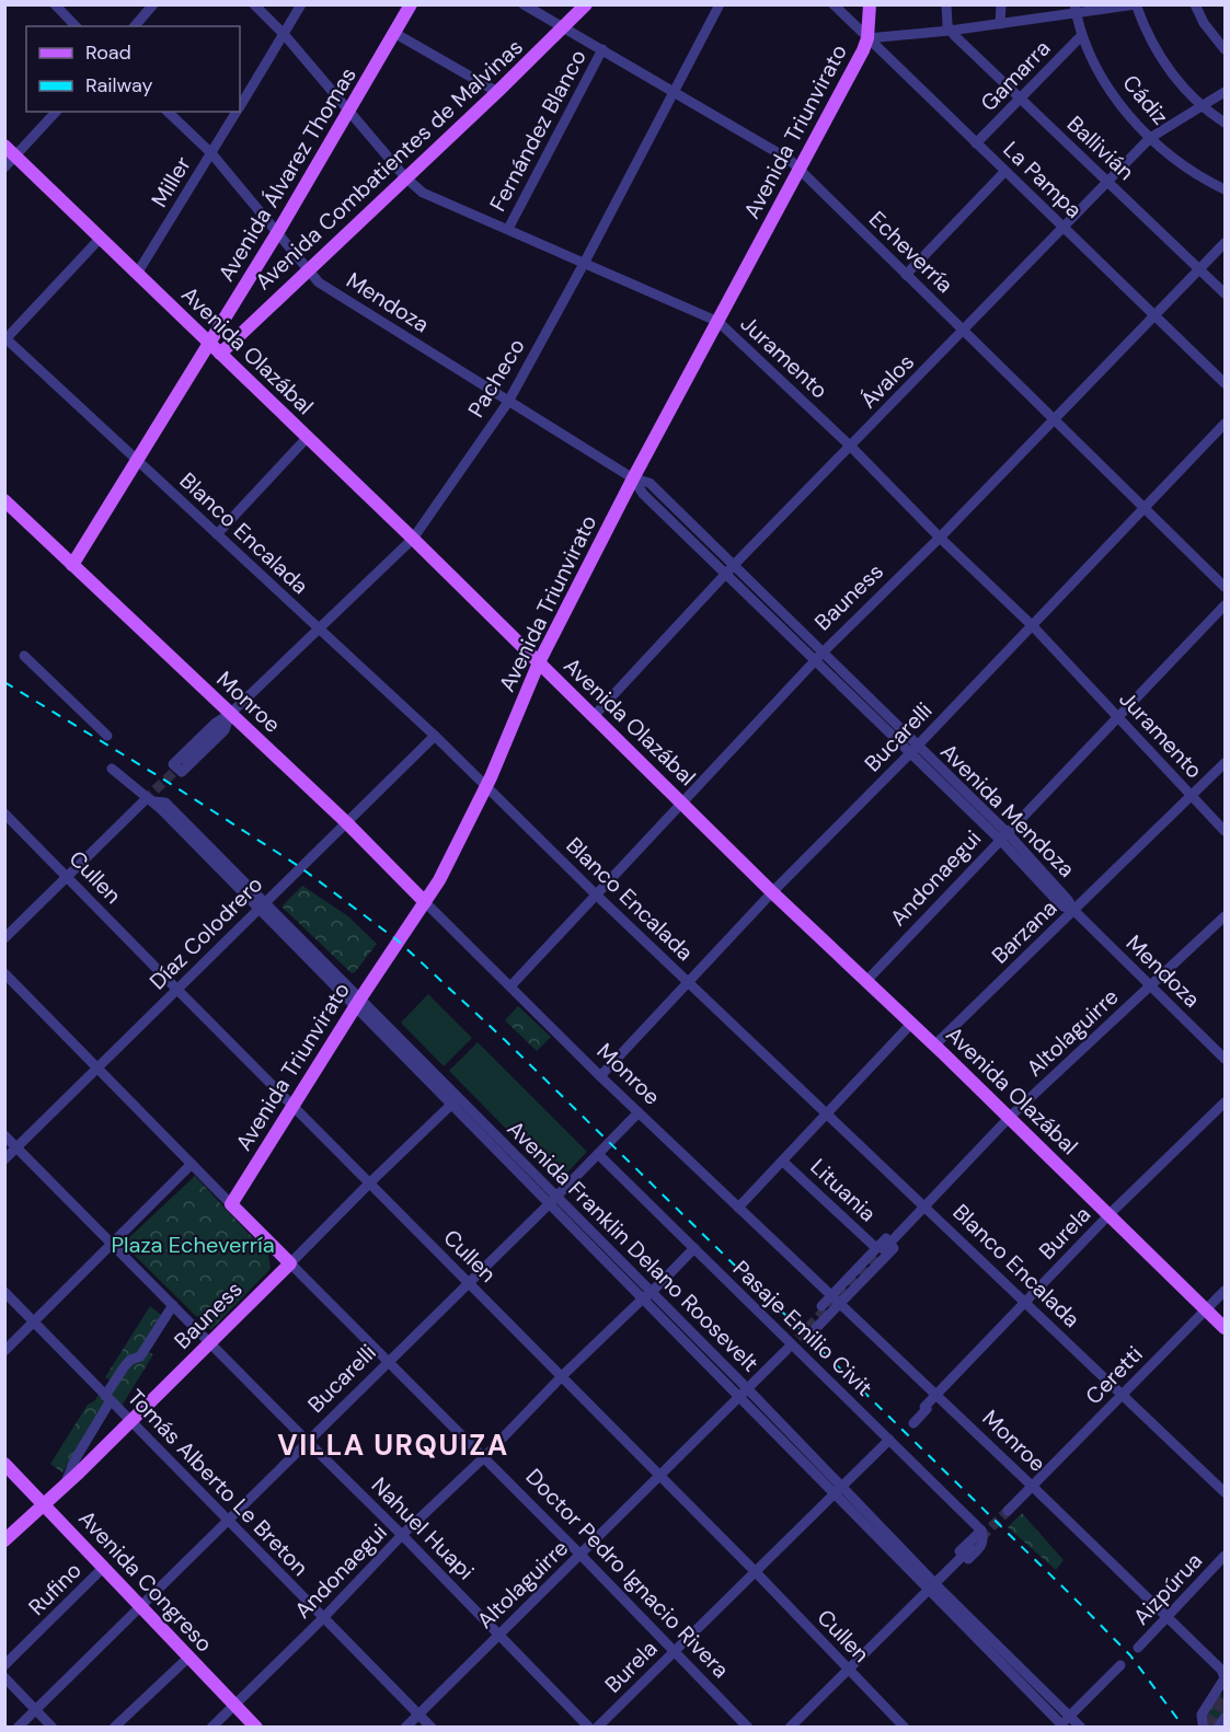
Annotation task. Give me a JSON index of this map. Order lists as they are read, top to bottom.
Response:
{
  "streets": {
    "main road": [
      "Avenida Triunvirato",
      "Avenida Combatientes de Malvinas",
      "Avenida Álvarez Thomas",
      "Avenida Olazábal",
      "Bauness",
      "Monroe",
      "Doctor Pedro Ignacio Rivera",
      "Avenida Congreso"
    ],
    "street": [
      "Gamarra",
      "Cádiz",
      "Fernández Blanco",
      "Ballivián",
      "La Pampa",
      "Miller",
      "Echeverría",
      "Mendoza",
      "Juramento",
      "Pacheco",
      "Ávalos",
      "Blanco Encalada",
      "Bucarelli",
      "Avenida Mendoza",
      "Cullen",
      "Andonaegui",
      "Barzana",
      "Díaz Colodrero",
      "Altolaguirre",
      "Lituania",
      "Burela",
      "Avenida Franklin Delano Roosevelt",
      "Pasaje Emilio Civit",
      "Ceretti",
      "Tomás Alberto Le Breton",
      "Nahuel Huapi",
      "Rufino",
      "Aizpúrua"
    ]
  },
  "crossings": [
    ["Gamarra", "Cádiz"],
    ["Gamarra", "Ballivián"],
    ["Gamarra", "La Pampa"],
    ["Cádiz", "Ávalos"],
    ["Fernández Blanco", "Echeverría"],
    ["Fernández Blanco", "Juramento"],
    ["Avenida Triunvirato", "La Pampa"],
    ["Avenida Triunvirato", "Echeverría"],
    ["Avenida Triunvirato", "Mendoza"],
    ["Avenida Triunvirato", "Avenida Olazábal"],
    ["Avenida Triunvirato", "Juramento"],
    ["Avenida Triunvirato", "Blanco Encalada"],
    ["Avenida Triunvirato", "Monroe"],
    ["Avenida Triunvirato", "Avenida Mendoza"],
    ["Avenida Triunvirato", "Cullen"],
    ["Avenida Triunvirato", "Avenida Franklin Delano Roosevelt"],
    ["Avenida Triunvirato", "Doctor Pedro Ignacio Rivera"],
    ["Ballivián", "Ávalos"],
    ["Ballivián", "Bauness"],
    ["Avenida Combatientes de Malvinas", "Echeverría"],
    ["Avenida Combatientes de Malvinas", "Mendoza"],
    ["Avenida Combatientes de Malvinas", "Avenida Olazábal"],
    ["Avenida Combatientes de Malvinas", "Juramento"],
    ["Avenida Álvarez Thomas", "Mendoza"],
    ["Avenida Álvarez Thomas", "Avenida Olazábal"],
    ["Avenida Álvarez Thomas", "Juramento"],
    ["Avenida Álvarez Thomas", "Blanco Encalada"],
    ["Avenida Álvarez Thomas", "Monroe"],
    ["La Pampa", "Ávalos"],
    ["La Pampa", "Bauness"],
    ["Miller", "Mendoza"],
    ["Miller", "Avenida Olazábal"],
    ["Miller", "Juramento"],
    ["Echeverría", "Pacheco"],
    ["Echeverría", "Ávalos"],
    ["Echeverría", "Bauness"],
    ["Echeverría", "Bucarelli"],
    ["Mendoza", "Pacheco"],
    ["Mendoza", "Avenida Mendoza"],
    ["Mendoza", "Barzana"],
    ["Mendoza", "Altolaguirre"],
    ["Avenida Olazábal", "Pacheco"],
    ["Avenida Olazábal", "Ávalos"],
    ["Avenida Olazábal", "Bauness"],
    ["Avenida Olazábal", "Bucarelli"],
    ["Avenida Olazábal", "Andonaegui"],
    ["Avenida Olazábal", "Barzana"],
    ["Avenida Olazábal", "Altolaguirre"],
    ["Avenida Olazábal", "Burela"],
    ["Avenida Olazábal", "Ceretti"],
    ["Juramento", "Pacheco"],
    ["Juramento", "Ávalos"],
    ["Juramento", "Bauness"],
    ["Juramento", "Bucarelli"],
    ["Juramento", "Andonaegui"],
    ["Juramento", "Barzana"],
    ["Pacheco", "Blanco Encalada"],
    ["Pacheco", "Monroe"],
    ["Ávalos", "Avenida Mendoza"],
    ["Blanco Encalada", "Bauness"],
    ["Blanco Encalada", "Bucarelli"],
    ["Blanco Encalada", "Díaz Colodrero"],
    ["Blanco Encalada", "Altolaguirre"],
    ["Blanco Encalada", "Burela"],
    ["Blanco Encalada", "Ceretti"],
    ["Bauness", "Monroe"],
    ["Bauness", "Avenida Mendoza"],
    ["Bauness", "Cullen"],
    ["Bauness", "Avenida Franklin Delano Roosevelt"],
    ["Bauness", "Tomás Alberto Le Breton"],
    ["Bauness", "Nahuel Huapi"],
    ["Bauness", "Doctor Pedro Ignacio Rivera"],
    ["Bauness", "Avenida Congreso"],
    ["Monroe", "Bucarelli"],
    ["Monroe", "Díaz Colodrero"],
    ["Monroe", "Altolaguirre"],
    ["Monroe", "Burela"],
    ["Monroe", "Ceretti"],
    ["Monroe", "Aizpúrua"],
    ["Bucarelli", "Avenida Mendoza"],
    ["Bucarelli", "Cullen"],
    ["Bucarelli", "Avenida Franklin Delano Roosevelt"],
    ["Bucarelli", "Pasaje Emilio Civit"],
    ["Bucarelli", "Tomás Alberto Le Breton"],
    ["Bucarelli", "Nahuel Huapi"],
    ["Bucarelli", "Doctor Pedro Ignacio Rivera"],
    ["Bucarelli", "Avenida Congreso"],
    ["Avenida Mendoza", "Andonaegui"],
    ["Avenida Mendoza", "Barzana"],
    ["Cullen", "Andonaegui"],
    ["Cullen", "Díaz Colodrero"],
    ["Cullen", "Altolaguirre"],
    ["Cullen", "Burela"],
    ["Andonaegui", "Avenida Franklin Delano Roosevelt"],
    ["Andonaegui", "Pasaje Emilio Civit"],
    ["Andonaegui", "Tomás Alberto Le Breton"],
    ["Andonaegui", "Nahuel Huapi"],
    ["Andonaegui", "Doctor Pedro Ignacio Rivera"],
    ["Andonaegui", "Avenida Congreso"],
    ["Díaz Colodrero", "Avenida Franklin Delano Roosevelt"],
    ["Díaz Colodrero", "Nahuel Huapi"],
    ["Díaz Colodrero", "Doctor Pedro Ignacio Rivera"],
    ["Altolaguirre", "Lituania"],
    ["Altolaguirre", "Avenida Franklin Delano Roosevelt"],
    ["Altolaguirre", "Pasaje Emilio Civit"],
    ["Altolaguirre", "Tomás Alberto Le Breton"],
    ["Altolaguirre", "Nahuel Huapi"],
    ["Altolaguirre", "Doctor Pedro Ignacio Rivera"],
    ["Burela", "Avenida Franklin Delano Roosevelt"],
    ["Burela", "Pasaje Emilio Civit"],
    ["Burela", "Doctor Pedro Ignacio Rivera"],
    ["Avenida Franklin Delano Roosevelt", "Pasaje Emilio Civit"],
    ["Avenida Congreso", "Rufino"]
  ],
  "districts": ["VILLA URQUIZA"],
  "parks": ["Plaza Echeverría"],
  "legend": ["Road", "Railway"]
}
